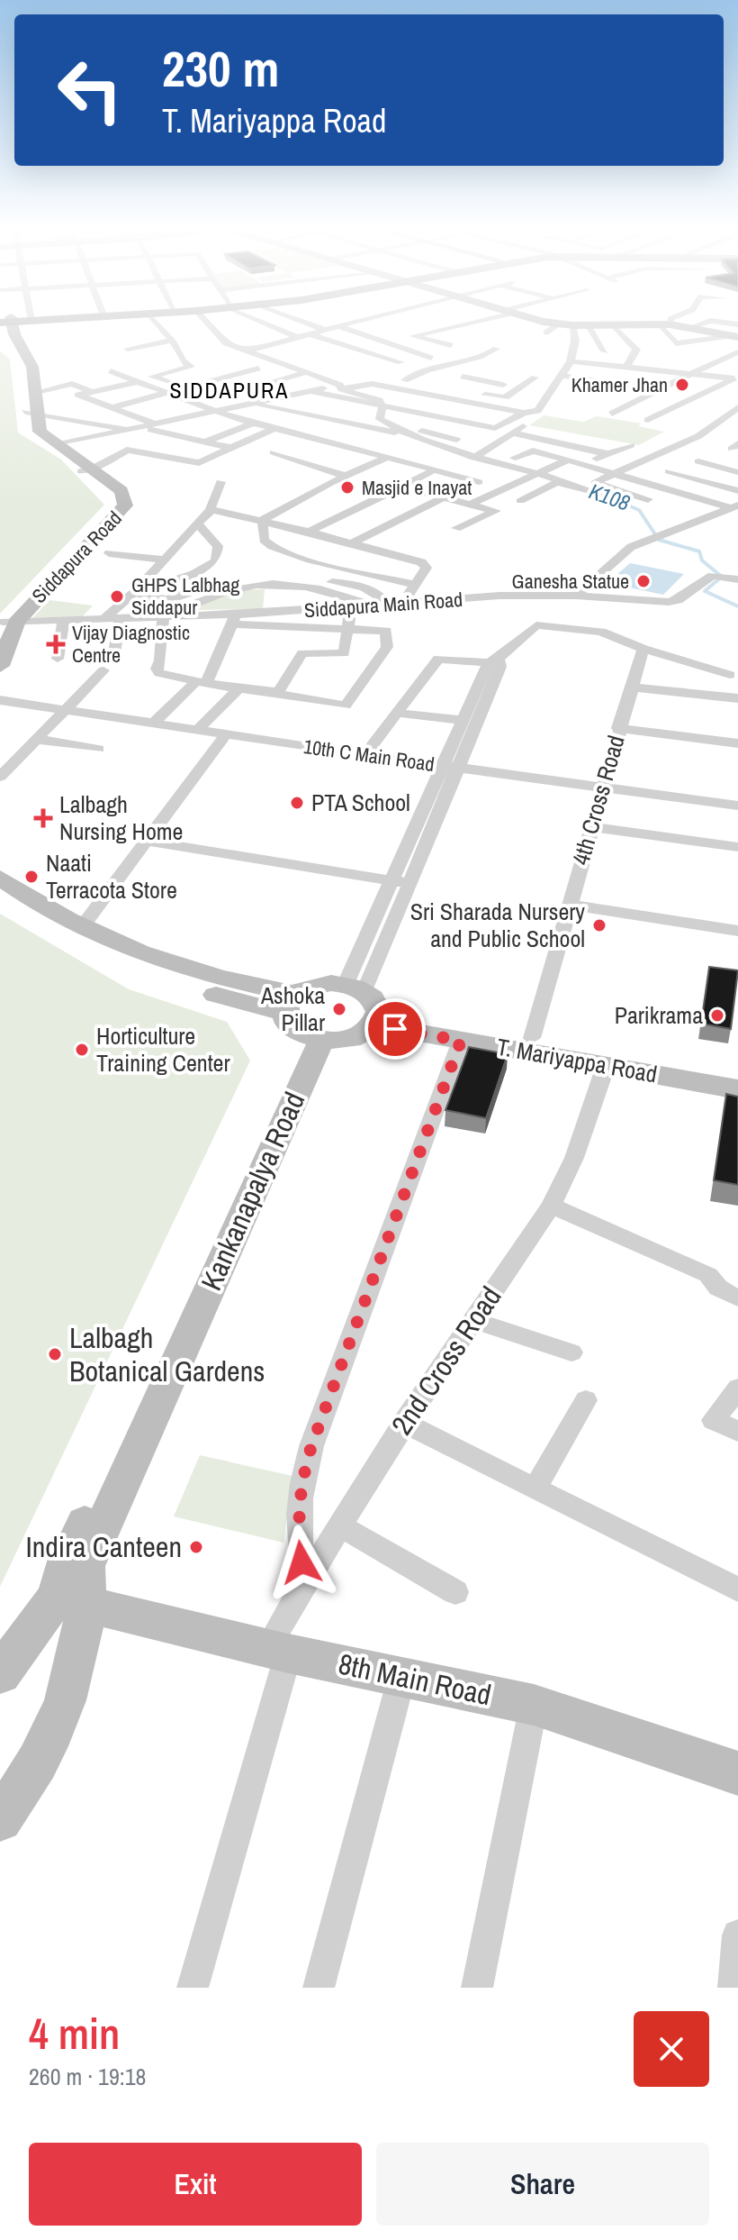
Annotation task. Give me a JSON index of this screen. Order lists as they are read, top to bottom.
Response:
{
  "streets": {
    "main road": [
      "Siddapura Road",
      "T. Mariyappa Road",
      "Kankanapalya Road",
      "8th Main Road"
    ],
    "street": [
      "Siddapura Main Road",
      "10th C Main Road",
      "4th Cross Road",
      "2nd Cross Road"
    ]
  },
  "crossings": [
    ["Siddapura Road", "Siddapura Main Road"],
    ["10th C Main Road", "4th Cross Road"],
    ["4th Cross Road", "T. Mariyappa Road"],
    ["T. Mariyappa Road", "2nd Cross Road"],
    ["Kankanapalya Road", "8th Main Road"],
    ["2nd Cross Road", "8th Main Road"]
  ],
  "districts": ["SIDDAPURA"],
  "water": ["K108"],
  "places": {
    "other": [
      "Khamer Jhan",
      "Masjid e Inayat",
      "Ganesha Statue",
      "GHPS Lalbhag Siddapur",
      "PTA School",
      "Naati Terracota Store",
      "Sri Sharada Nursery and Public School",
      "Ashoka Pillar",
      "Parikrama",
      "Horticulture Training Center",
      "Lalbagh Botanical Gardens",
      "Indira Canteen"
    ],
    "health": ["Vijay Diagnostic Centre", "Lalbagh Nursing Home"]
  },
  "page": {
    "turn": ["230 m", "T. Mariyappa Road"],
    "heading": ["4 min", "260 m · 19:18"],
    "buttons": ["Exit", "Share"]
  }
}
